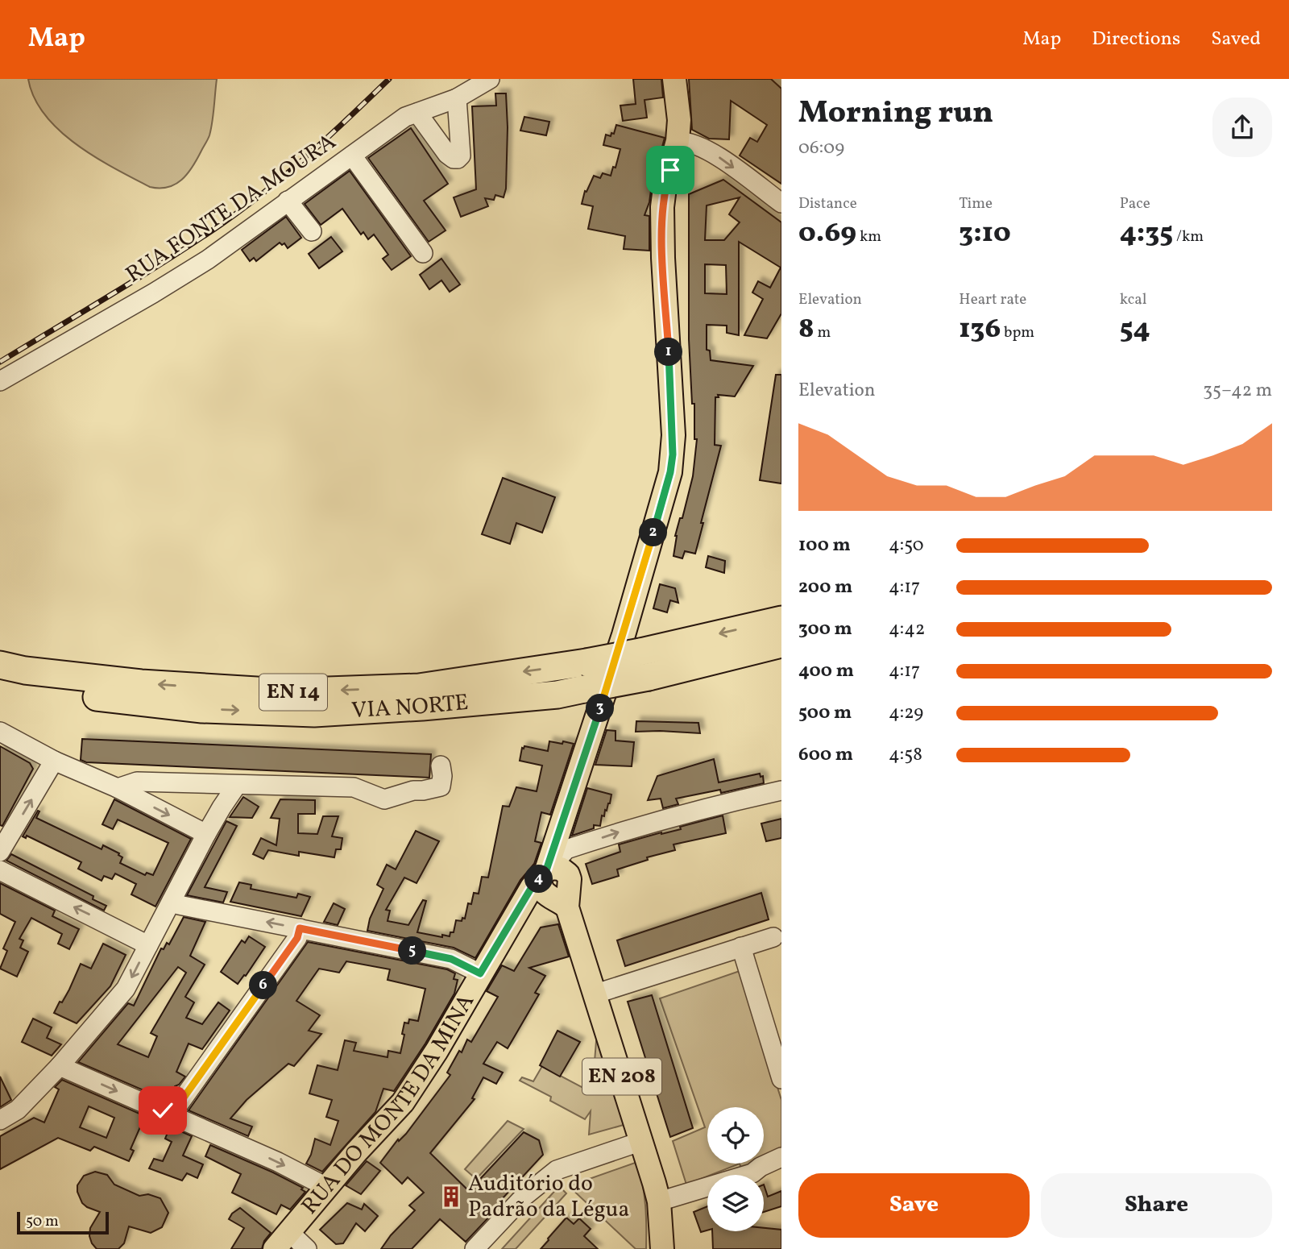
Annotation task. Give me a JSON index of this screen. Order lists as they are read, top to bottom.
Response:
{
  "streets": {
    "highway": ["EN 14", "VIA NORTE"],
    "main road": ["EN 208", "RUA DO MONTE DA MINA"],
    "street": ["RUA FONTE DA MOURA"]
  },
  "crossings": [
    ["EN 208", "RUA DO MONTE DA MINA"]
  ],
  "places": {
    "building": ["Auditório do Padrão da Légua"]
  },
  "scale_bar": "50 m",
  "page": {
    "header": "Map",
    "nav": ["Map", "Directions", "Saved"],
    "heading": ["Morning run", "06:09"],
    "stats": [
      ["Distance", "0.69 km"],
      ["Time", "3:10"],
      ["Pace", "4:35 /km"],
      ["Elevation", "8 m"],
      ["Heart rate", "136 bpm"],
      ["kcal", "54"]
    ],
    "pins": [
      "1",
      "2",
      "3",
      "4",
      "5",
      "6"
    ],
    "chart": ["Elevation", "35–42 m"],
    "list": [
      {
        "name": "100 m",
        "note": "4:50"
      },
      {
        "name": "200 m",
        "note": "4:17"
      },
      {
        "name": "300 m",
        "note": "4:42"
      },
      {
        "name": "400 m",
        "note": "4:17"
      },
      {
        "name": "500 m",
        "note": "4:29"
      },
      {
        "name": "600 m",
        "note": "4:58"
      }
    ],
    "buttons": ["Save", "Share"],
    "scale": "50 m"
  }
}
